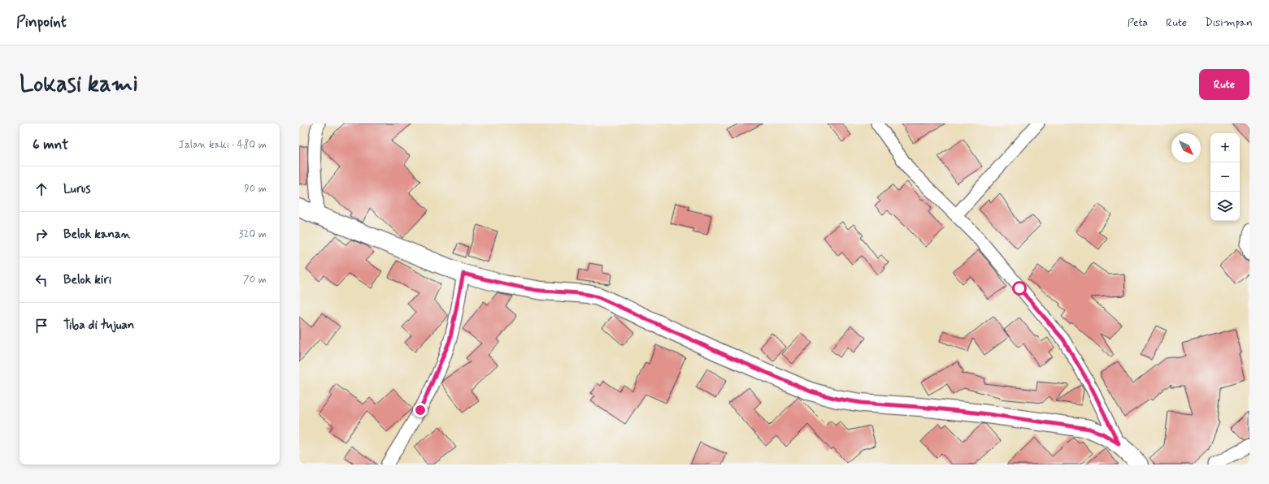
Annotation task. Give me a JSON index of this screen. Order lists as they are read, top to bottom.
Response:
{
  "north": "bottom right",
  "page": {
    "header": "Pinpoint",
    "nav": ["Peta", "Rute", "Disimpan"],
    "buttons": "Rute",
    "title": "Lokasi kami",
    "heading": ["6 mnt", "Jalan kaki · 480 m"],
    "map_buttons": ["+", "−"],
    "list": [
      ["Lurus", "90 m"],
      ["Belok kanan", "320 m"],
      ["Belok kiri", "70 m"],
      "Tiba di tujuan"
    ]
  }
}
